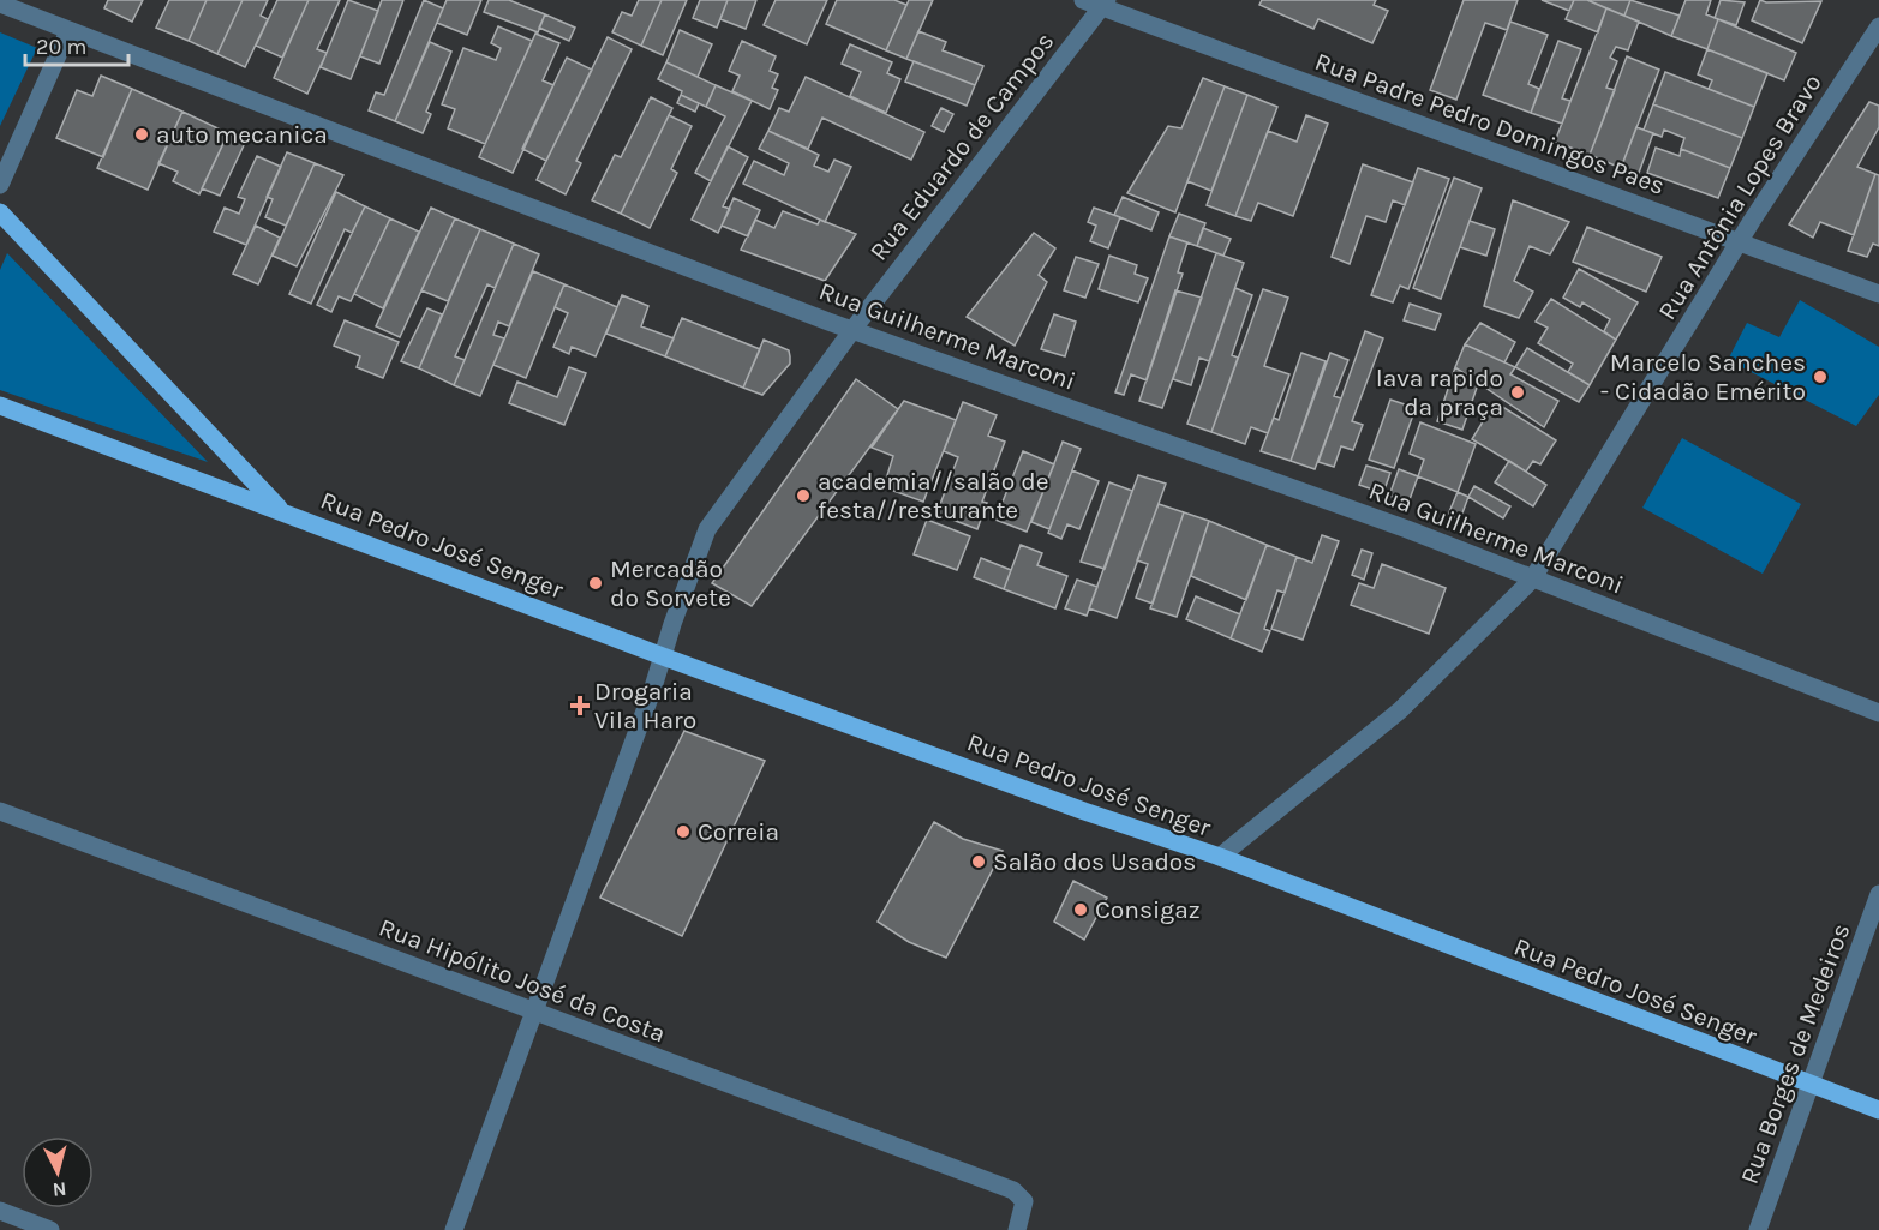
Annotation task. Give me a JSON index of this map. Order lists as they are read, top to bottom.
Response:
{
  "streets": {
    "main road": ["Rua Pedro José Senger"],
    "street": [
      "Rua Padre Pedro Domingos Paes",
      "Rua Eduardo de Campos",
      "Rua Antônia Lopes Bravo",
      "Rua Guilherme Marconi",
      "Rua Hipólito José da Costa",
      "Rua Borges de Medeiros"
    ]
  },
  "crossings": [
    ["Rua Padre Pedro Domingos Paes", "Rua Eduardo de Campos"],
    ["Rua Padre Pedro Domingos Paes", "Rua Antônia Lopes Bravo"],
    ["Rua Eduardo de Campos", "Rua Guilherme Marconi"],
    ["Rua Eduardo de Campos", "Rua Pedro José Senger"],
    ["Rua Eduardo de Campos", "Rua Hipólito José da Costa"],
    ["Rua Antônia Lopes Bravo", "Rua Guilherme Marconi"],
    ["Rua Antônia Lopes Bravo", "Rua Pedro José Senger"],
    ["Rua Pedro José Senger", "Rua Borges de Medeiros"]
  ],
  "places": {
    "other": [
      "auto mecanica",
      "Marcelo Sanches - Cidadão Emérito",
      "lava rapido da praça",
      "academia//salão de festa//resturante",
      "Mercadão do Sorvete",
      "Correia",
      "Salão dos Usados",
      "Consigaz"
    ],
    "health": ["Drogaria Vila Haro"]
  },
  "scale_bar": "20 m",
  "north": "bottom"
}
